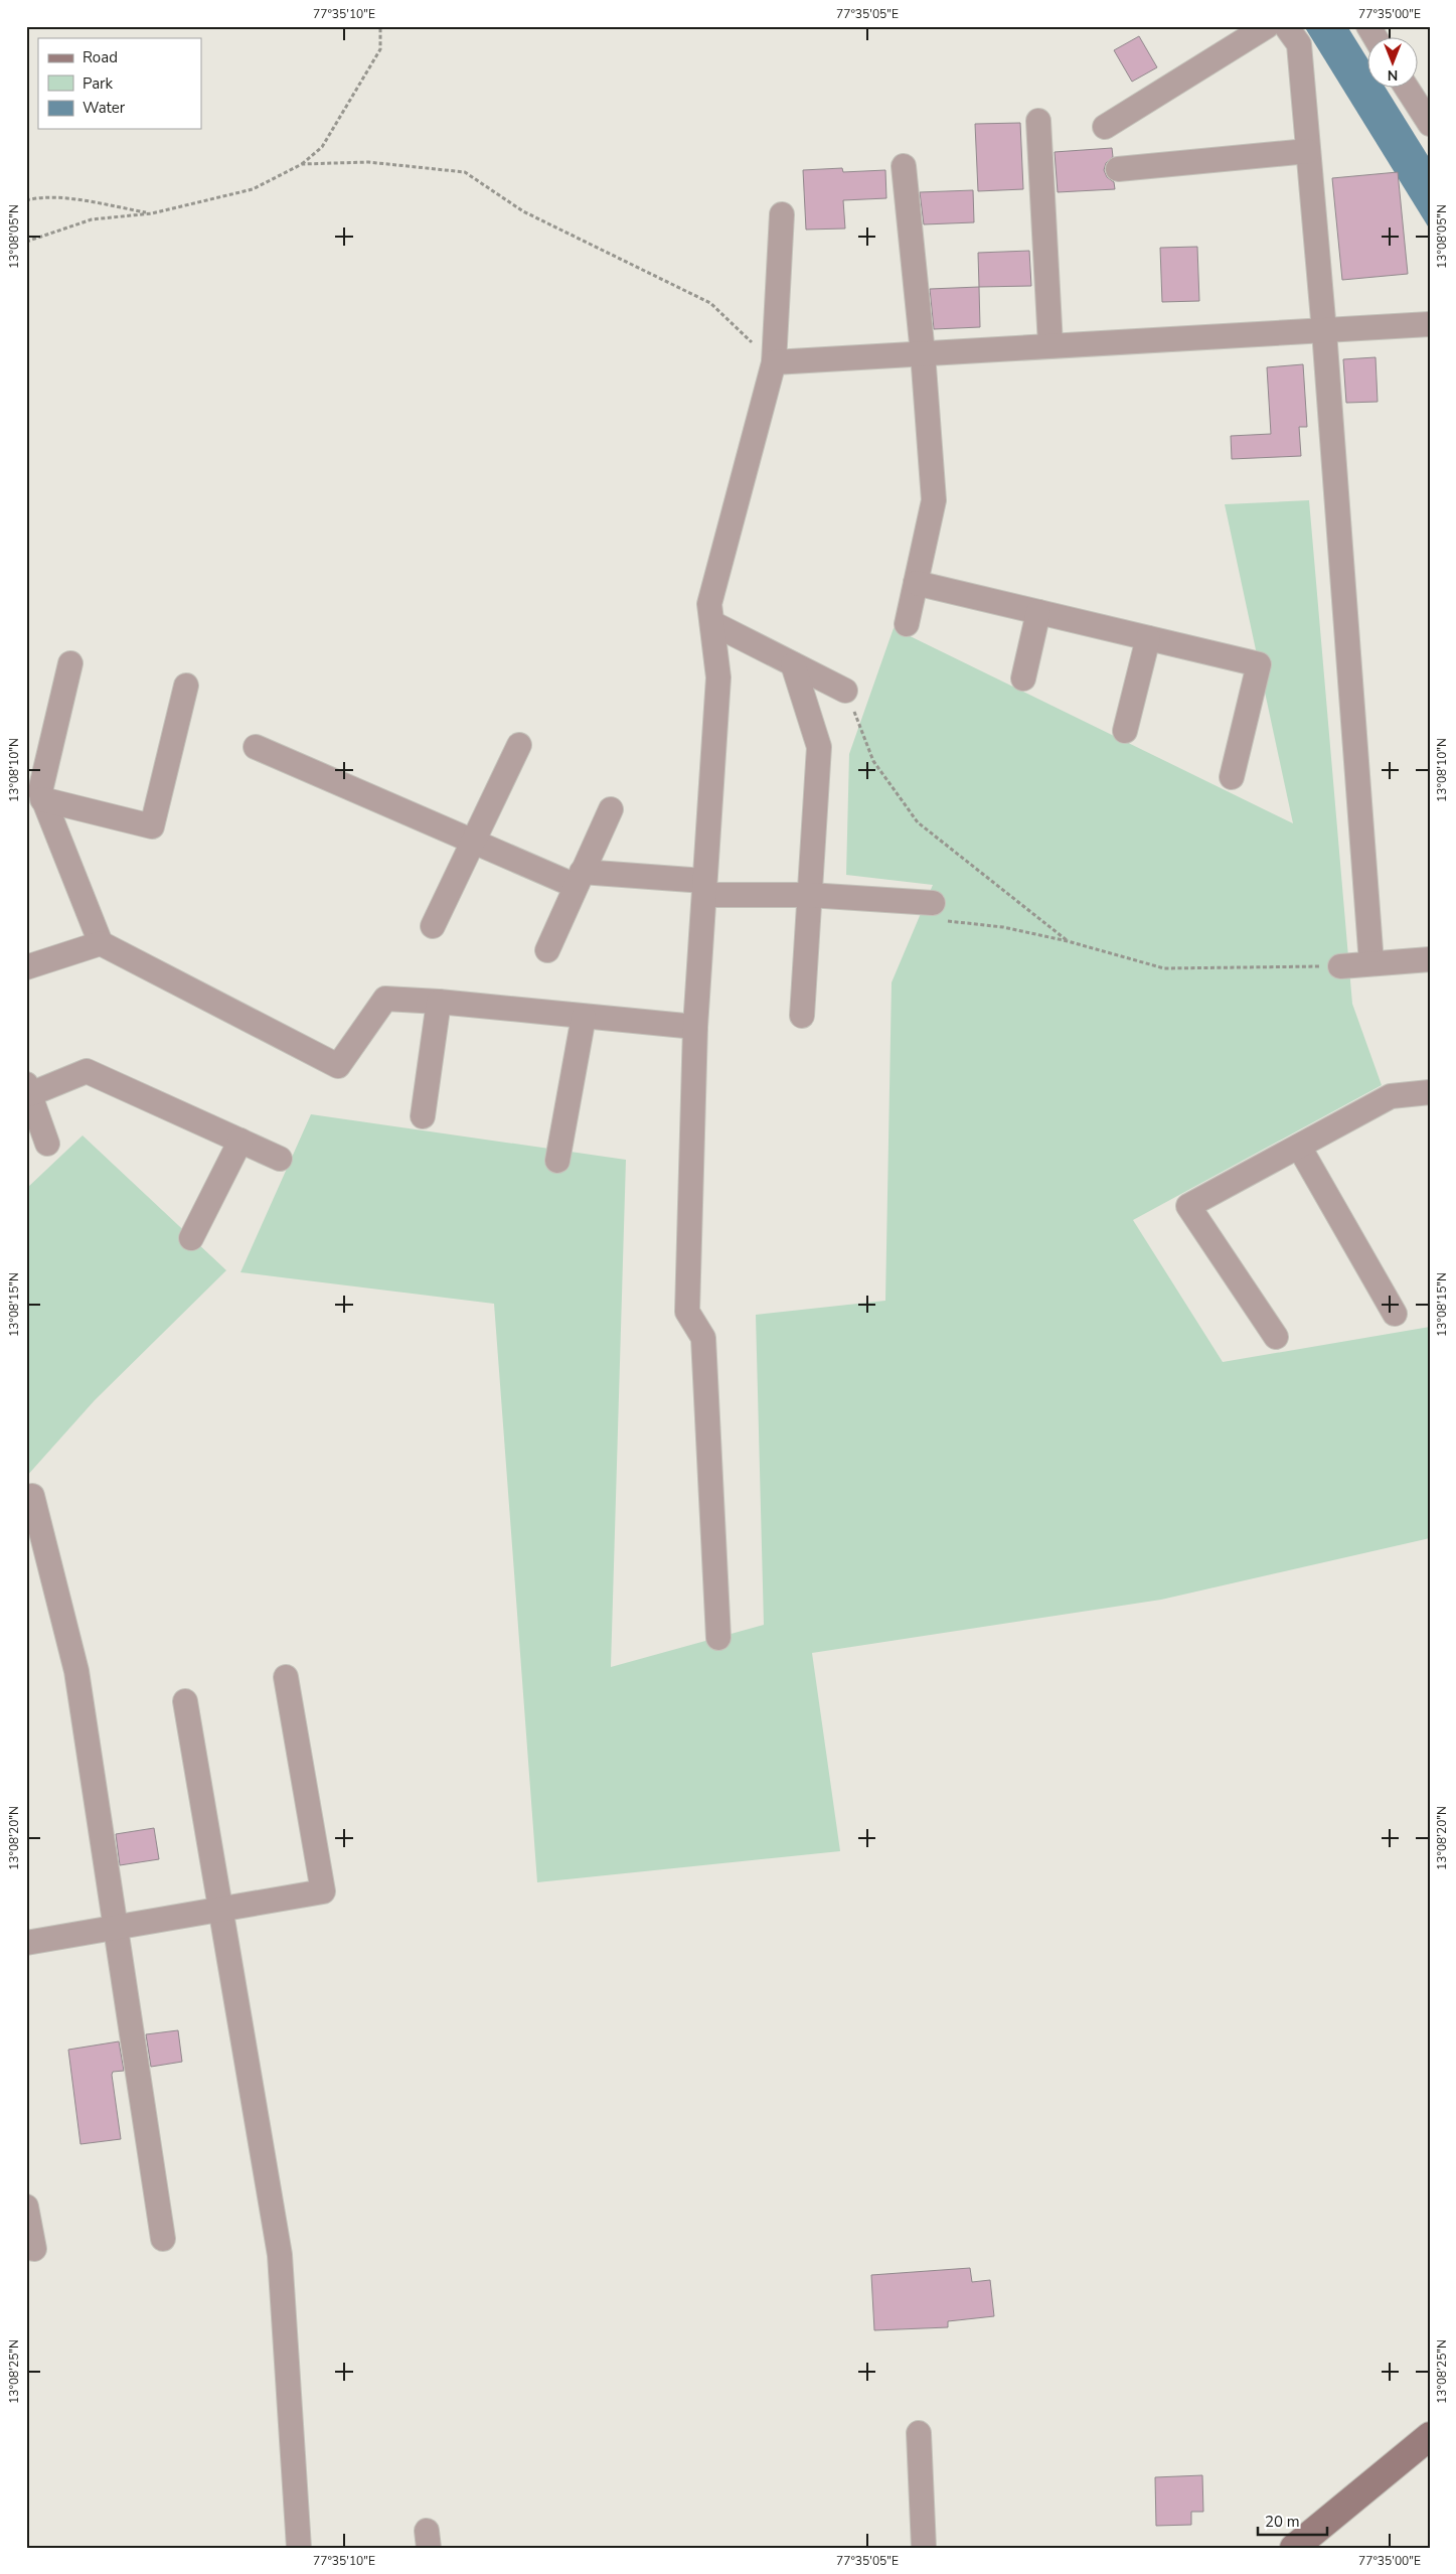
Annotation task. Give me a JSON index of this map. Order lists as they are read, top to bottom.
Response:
{
  "legend": ["Road", "Park", "Water"],
  "scale_bar": "20 m",
  "north": "bottom",
  "coordinates": [
    "77°35'10\"E",
    "77°35'05\"E",
    "77°35'00\"E",
    "13°08'05\"N",
    "13°08'10\"N",
    "13°08'15\"N",
    "13°08'20\"N",
    "13°08'25\"N"
  ]
}
